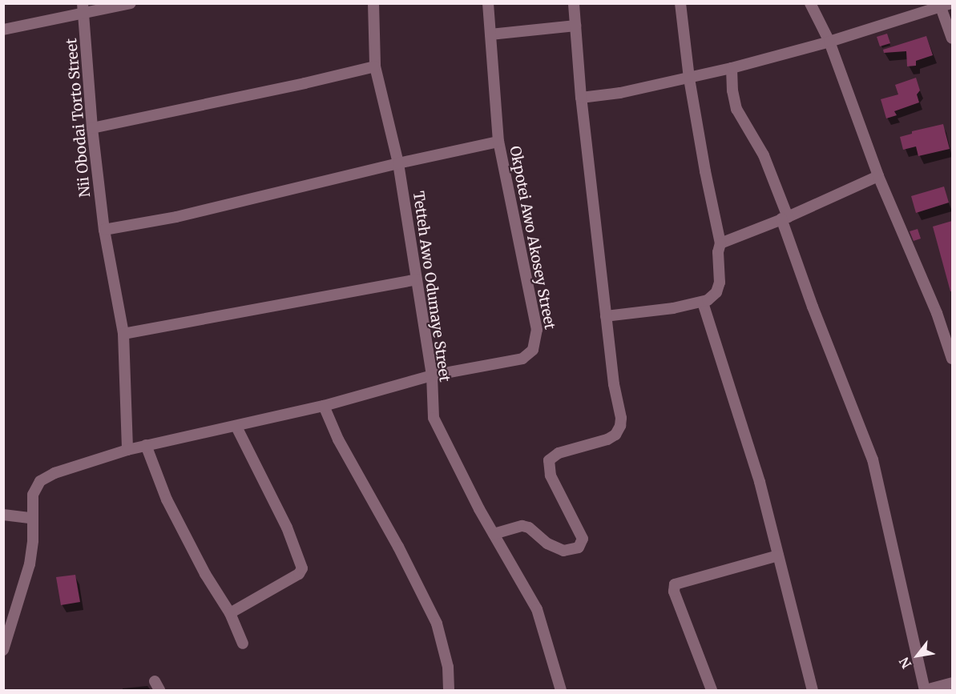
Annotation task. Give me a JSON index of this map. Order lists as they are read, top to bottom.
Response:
{
  "streets": {
    "street": ["Nii Obodai Torto Street", "Okpotei Awo Akosey Street", "Tetteh Awo Odumaye Street"]
  },
  "crossings": [
    ["Nii Obodai Torto Street", "Okpotei Awo Akosey Street"],
    ["Okpotei Awo Akosey Street", "Tetteh Awo Odumaye Street"]
  ],
  "north": "bottom left"
}
